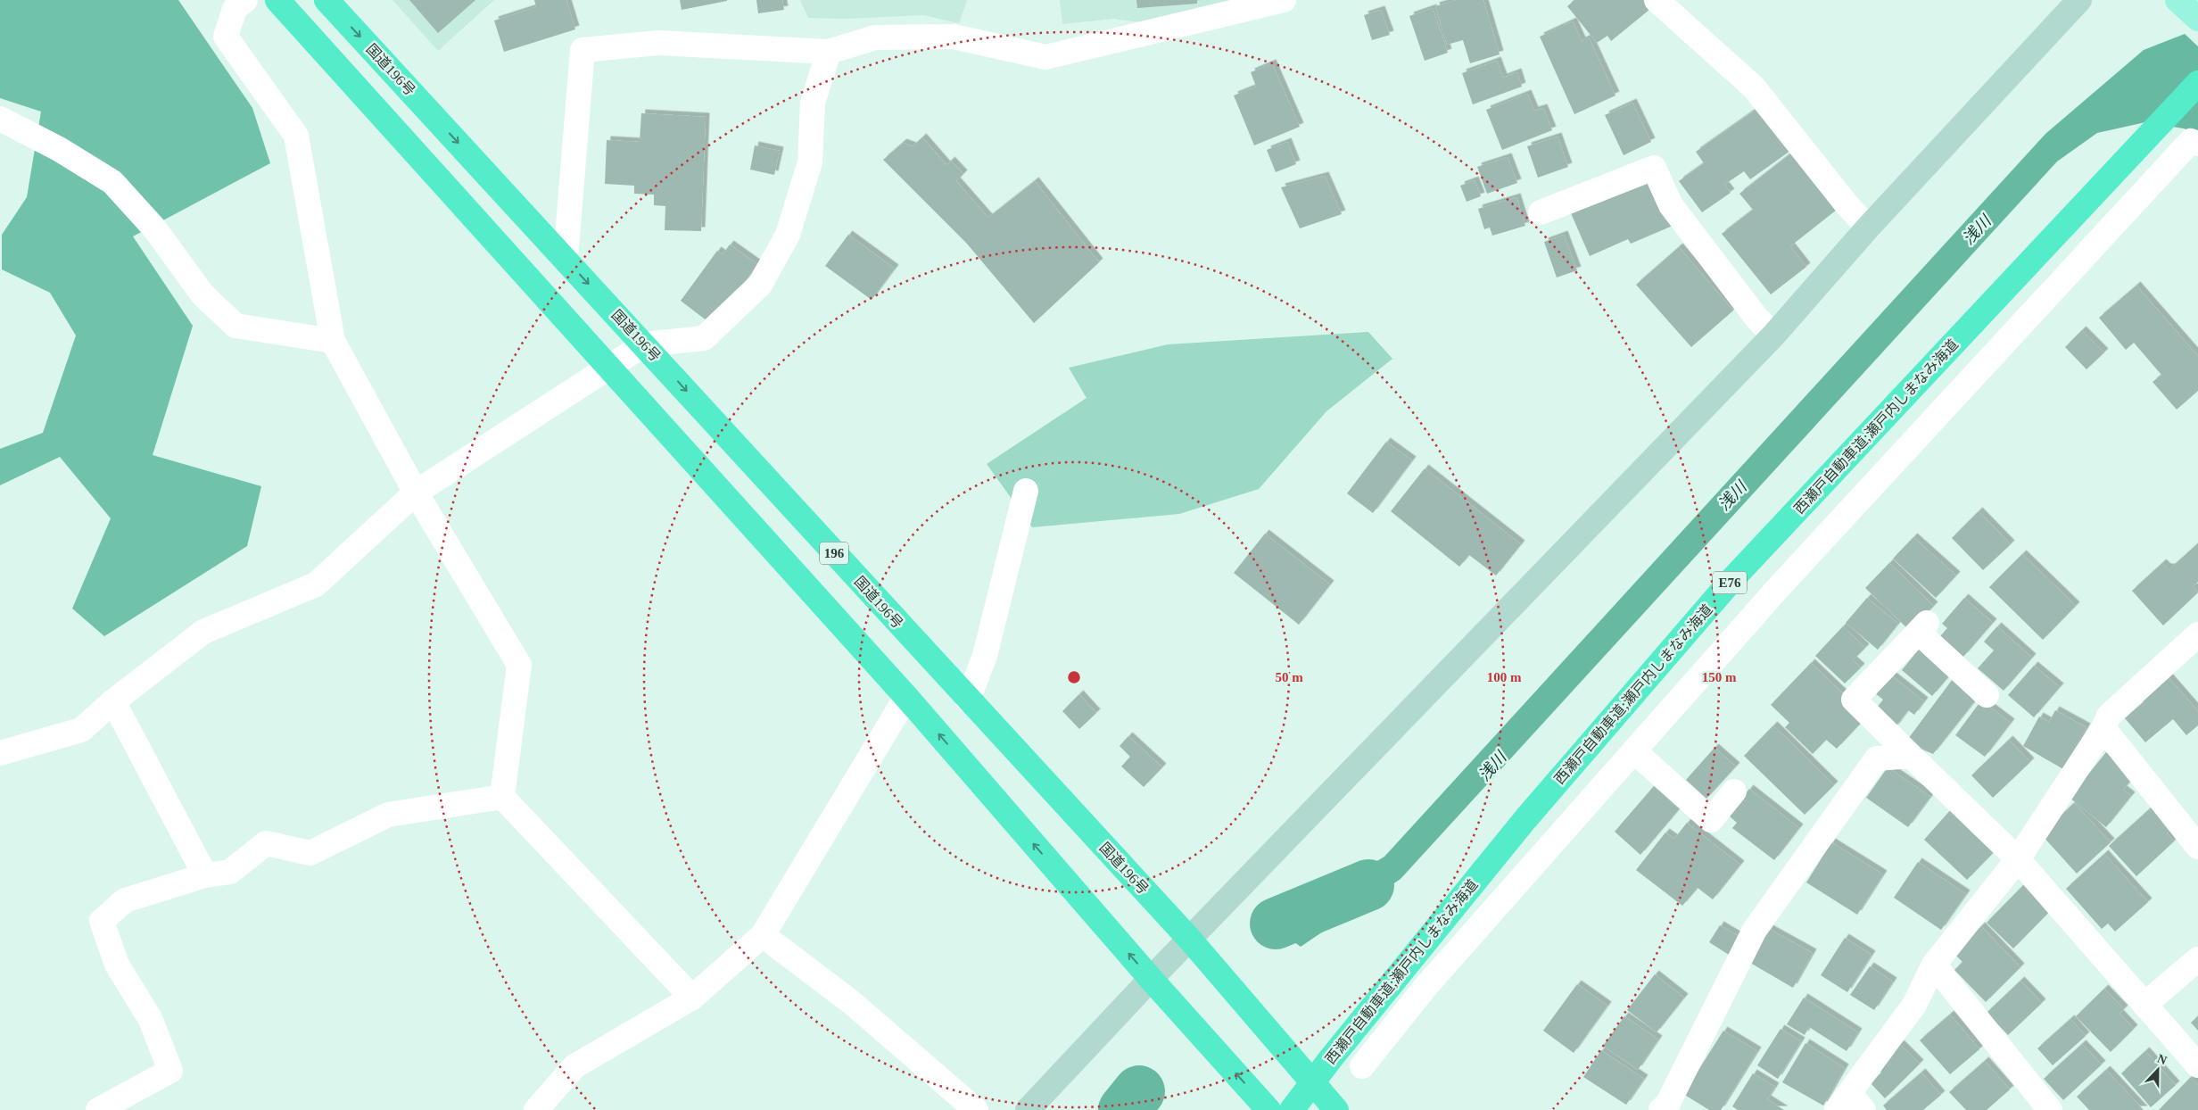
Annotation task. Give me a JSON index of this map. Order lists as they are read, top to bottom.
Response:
{
  "streets": {
    "highway": [
      "国道196号",
      "西瀬戸自動車道;瀬戸内しまなみ海道",
      "196",
      "E76"
    ]
  },
  "water": ["浅川"],
  "north": "top",
  "rings": ["50 m", "100 m", "150 m"]
}
